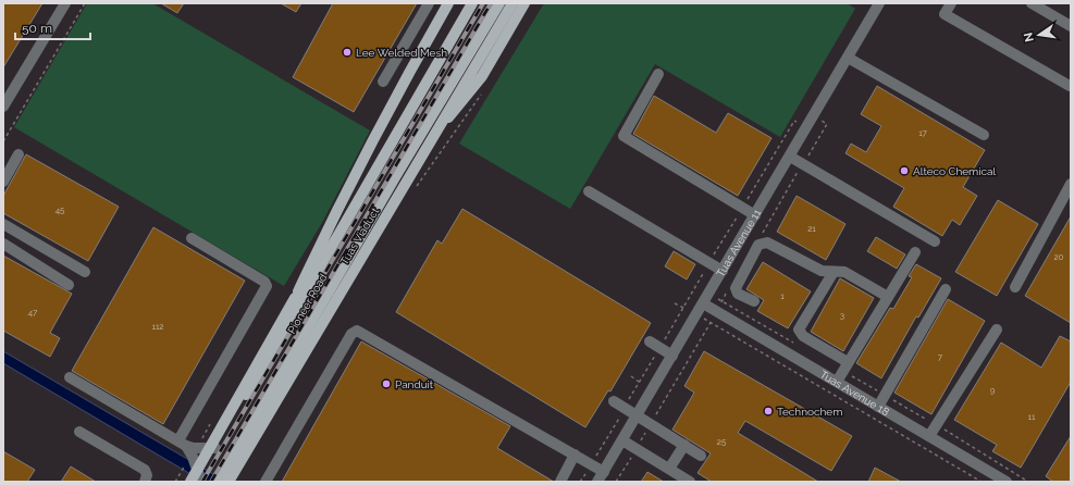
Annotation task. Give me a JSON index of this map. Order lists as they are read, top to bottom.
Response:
{
  "streets": {
    "main road": ["Tuas Viaduct", "Pioneer Road"],
    "street": ["Tuas Avenue 11", "Tuas Avenue 18"]
  },
  "crossings": [
    ["Tuas Avenue 11", "Tuas Avenue 18"]
  ],
  "places": [
    "Lee Welded Mesh",
    "Alteco Chemical",
    "Panduit",
    "Technochem"
  ],
  "house_numbers": [
    "17",
    "45",
    "21",
    "20",
    "1",
    "47",
    "3",
    "112",
    "7",
    "9",
    "11",
    "25"
  ],
  "scale_bar": "50 m",
  "north": "left"
}
